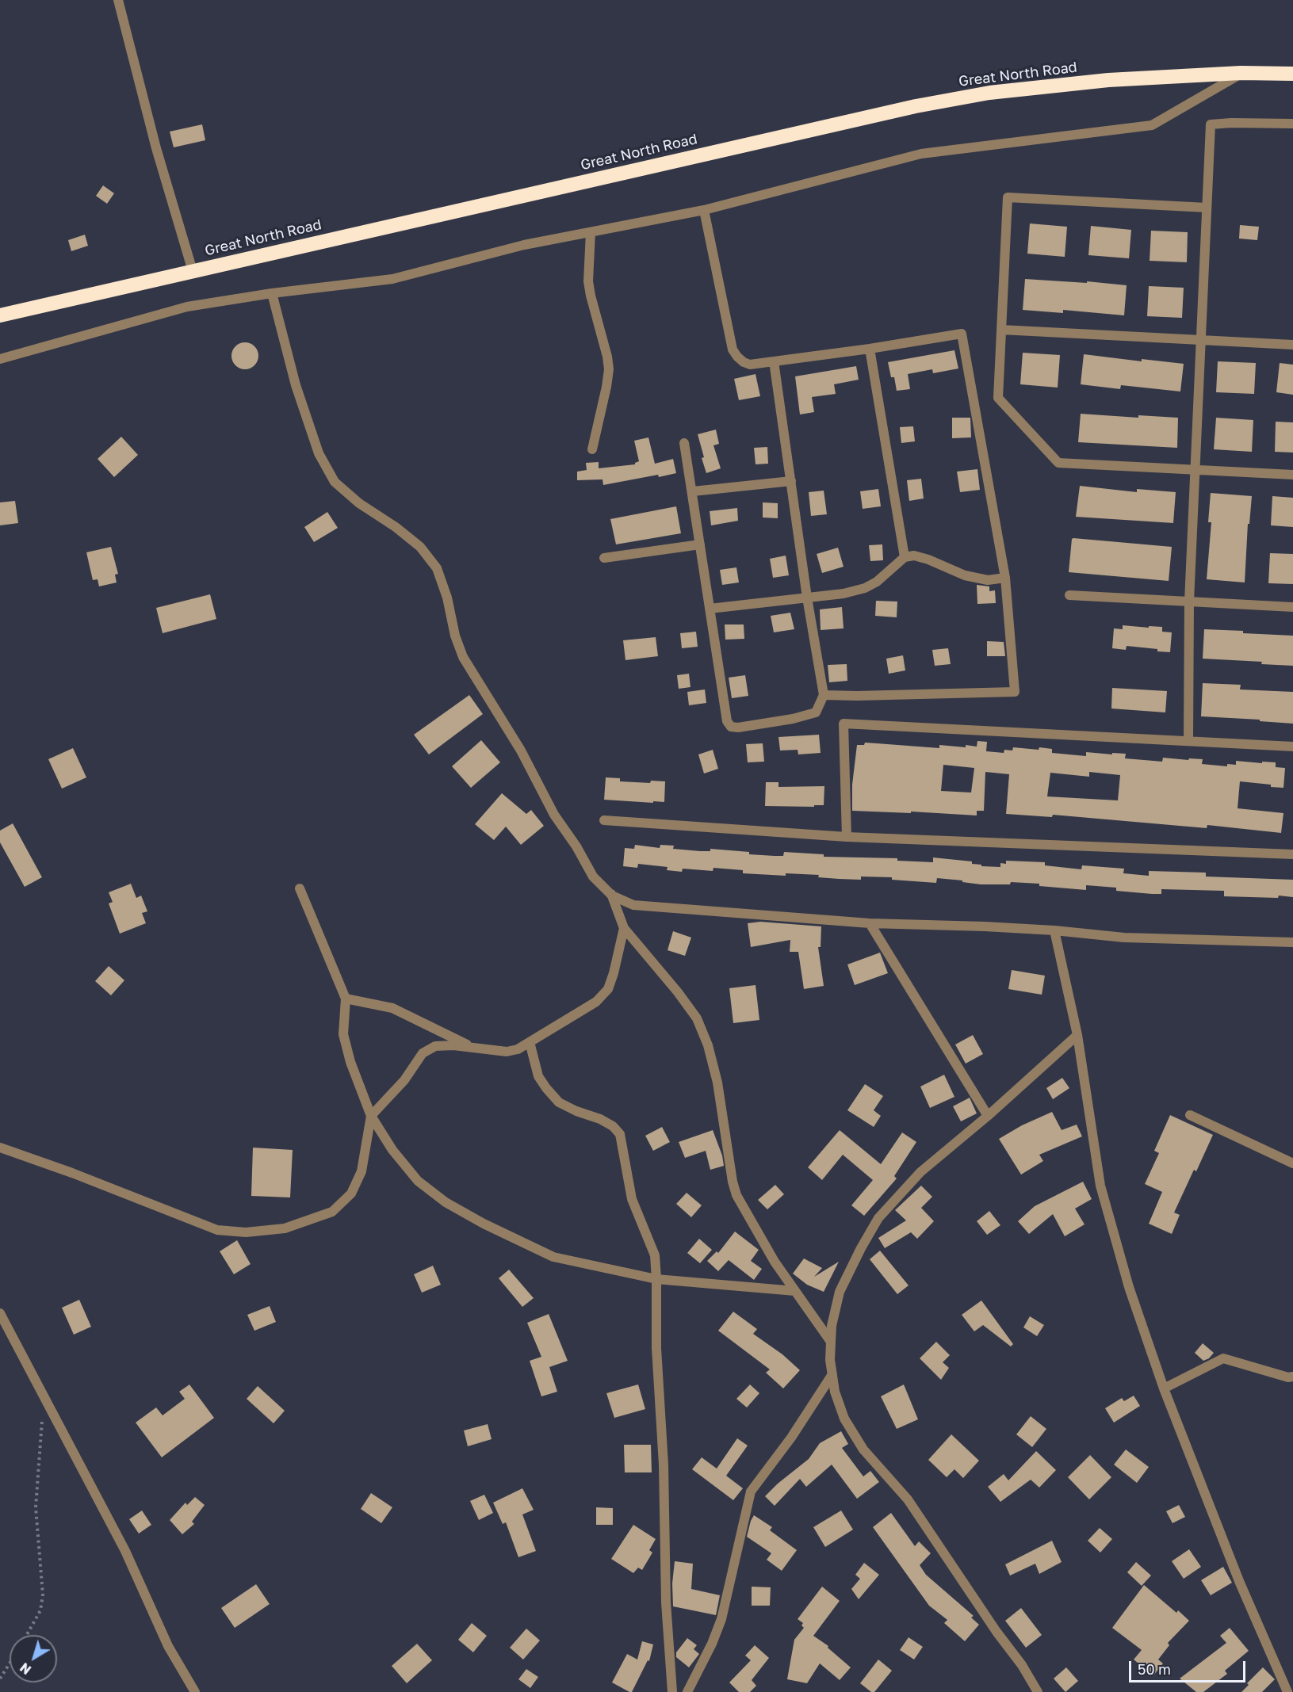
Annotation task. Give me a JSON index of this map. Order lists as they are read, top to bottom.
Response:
{
  "streets": {
    "highway": ["Great North Road"]
  },
  "scale_bar": "50 m",
  "north": "bottom left"
}
